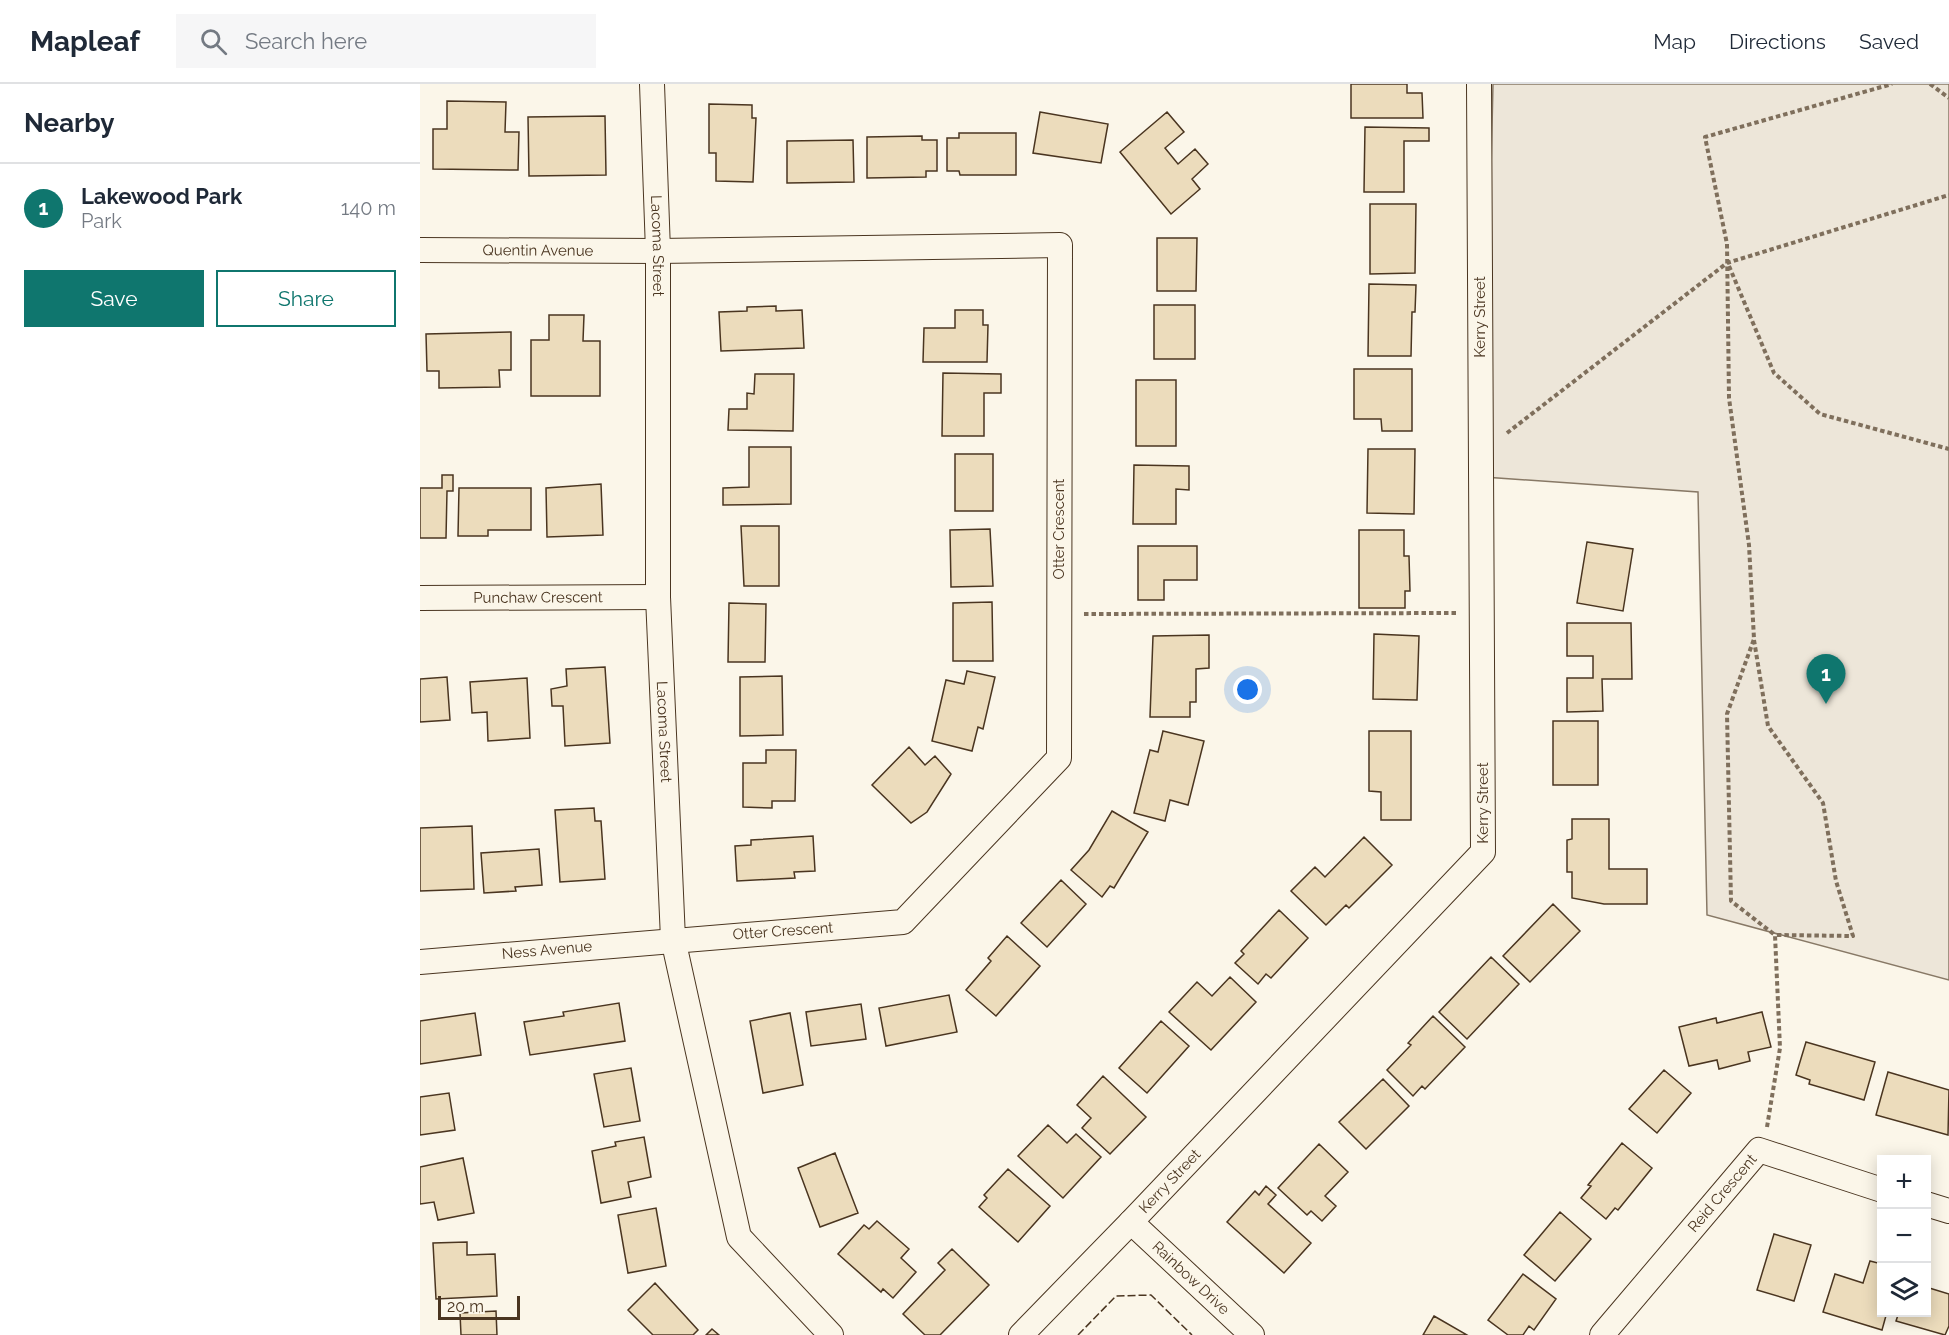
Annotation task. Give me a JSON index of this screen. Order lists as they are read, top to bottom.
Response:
{
  "streets": {
    "street": [
      "Lacoma Street",
      "Quentin Avenue",
      "Kerry Street",
      "Otter Crescent",
      "Punchaw Crescent",
      "Ness Avenue",
      "Reid Crescent",
      "Rainbow Drive"
    ]
  },
  "crossings": [
    ["Lacoma Street", "Quentin Avenue"],
    ["Lacoma Street", "Otter Crescent"],
    ["Lacoma Street", "Punchaw Crescent"],
    ["Lacoma Street", "Ness Avenue"],
    ["Quentin Avenue", "Otter Crescent"],
    ["Kerry Street", "Rainbow Drive"],
    ["Otter Crescent", "Ness Avenue"]
  ],
  "scale_bar": "20 m",
  "page": {
    "header": "Mapleaf",
    "search": "Search here",
    "nav": ["Map", "Directions", "Saved"],
    "heading": "Nearby",
    "list": [
      {
        "mark": "1",
        "name": "Lakewood Park",
        "note": "Park",
        "value": "140 m"
      }
    ],
    "buttons": ["Save", "Share"],
    "pins": "1",
    "map_buttons": ["+", "−"],
    "scale": "20 m"
  }
}
